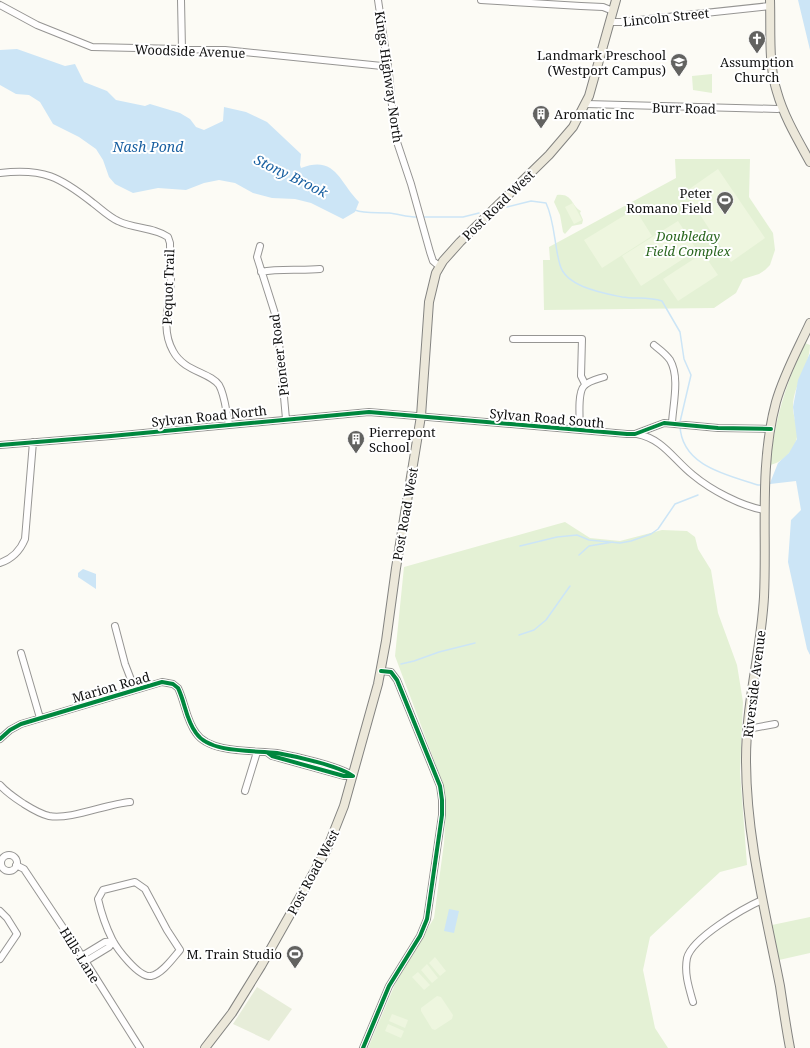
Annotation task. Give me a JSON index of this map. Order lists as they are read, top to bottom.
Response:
{
  "streets": {
    "main road": ["Post Road West", "Riverside Avenue"],
    "street": [
      "Lincoln Street",
      "Woodside Avenue",
      "Kings Highway North",
      "Burr Road",
      "Pequot Trail",
      "Pioneer Road",
      "Sylvan Road North",
      "Sylvan Road South",
      "Marion Road",
      "Hills Lane"
    ]
  },
  "crossings": [
    ["Lincoln Street", "Post Road West"],
    ["Woodside Avenue", "Kings Highway North"],
    ["Kings Highway North", "Post Road West"],
    ["Burr Road", "Post Road West"],
    ["Post Road West", "Sylvan Road North"],
    ["Post Road West", "Sylvan Road South"],
    ["Post Road West", "Marion Road"],
    ["Pequot Trail", "Sylvan Road North"],
    ["Pioneer Road", "Sylvan Road North"],
    ["Sylvan Road North", "Sylvan Road South"],
    ["Sylvan Road South", "Riverside Avenue"]
  ],
  "water": ["Nash Pond", "Stony Brook"],
  "parks": ["Doubleday Field Complex"],
  "places": {
    "church": ["Assumption Church"],
    "school or university": ["Landmark Preschool (Westport Campus)"],
    "building": ["Aromatic Inc", "Pierrepont School"],
    "sports": ["Peter Romano Field", "M. Train Studio"]
  }
}
